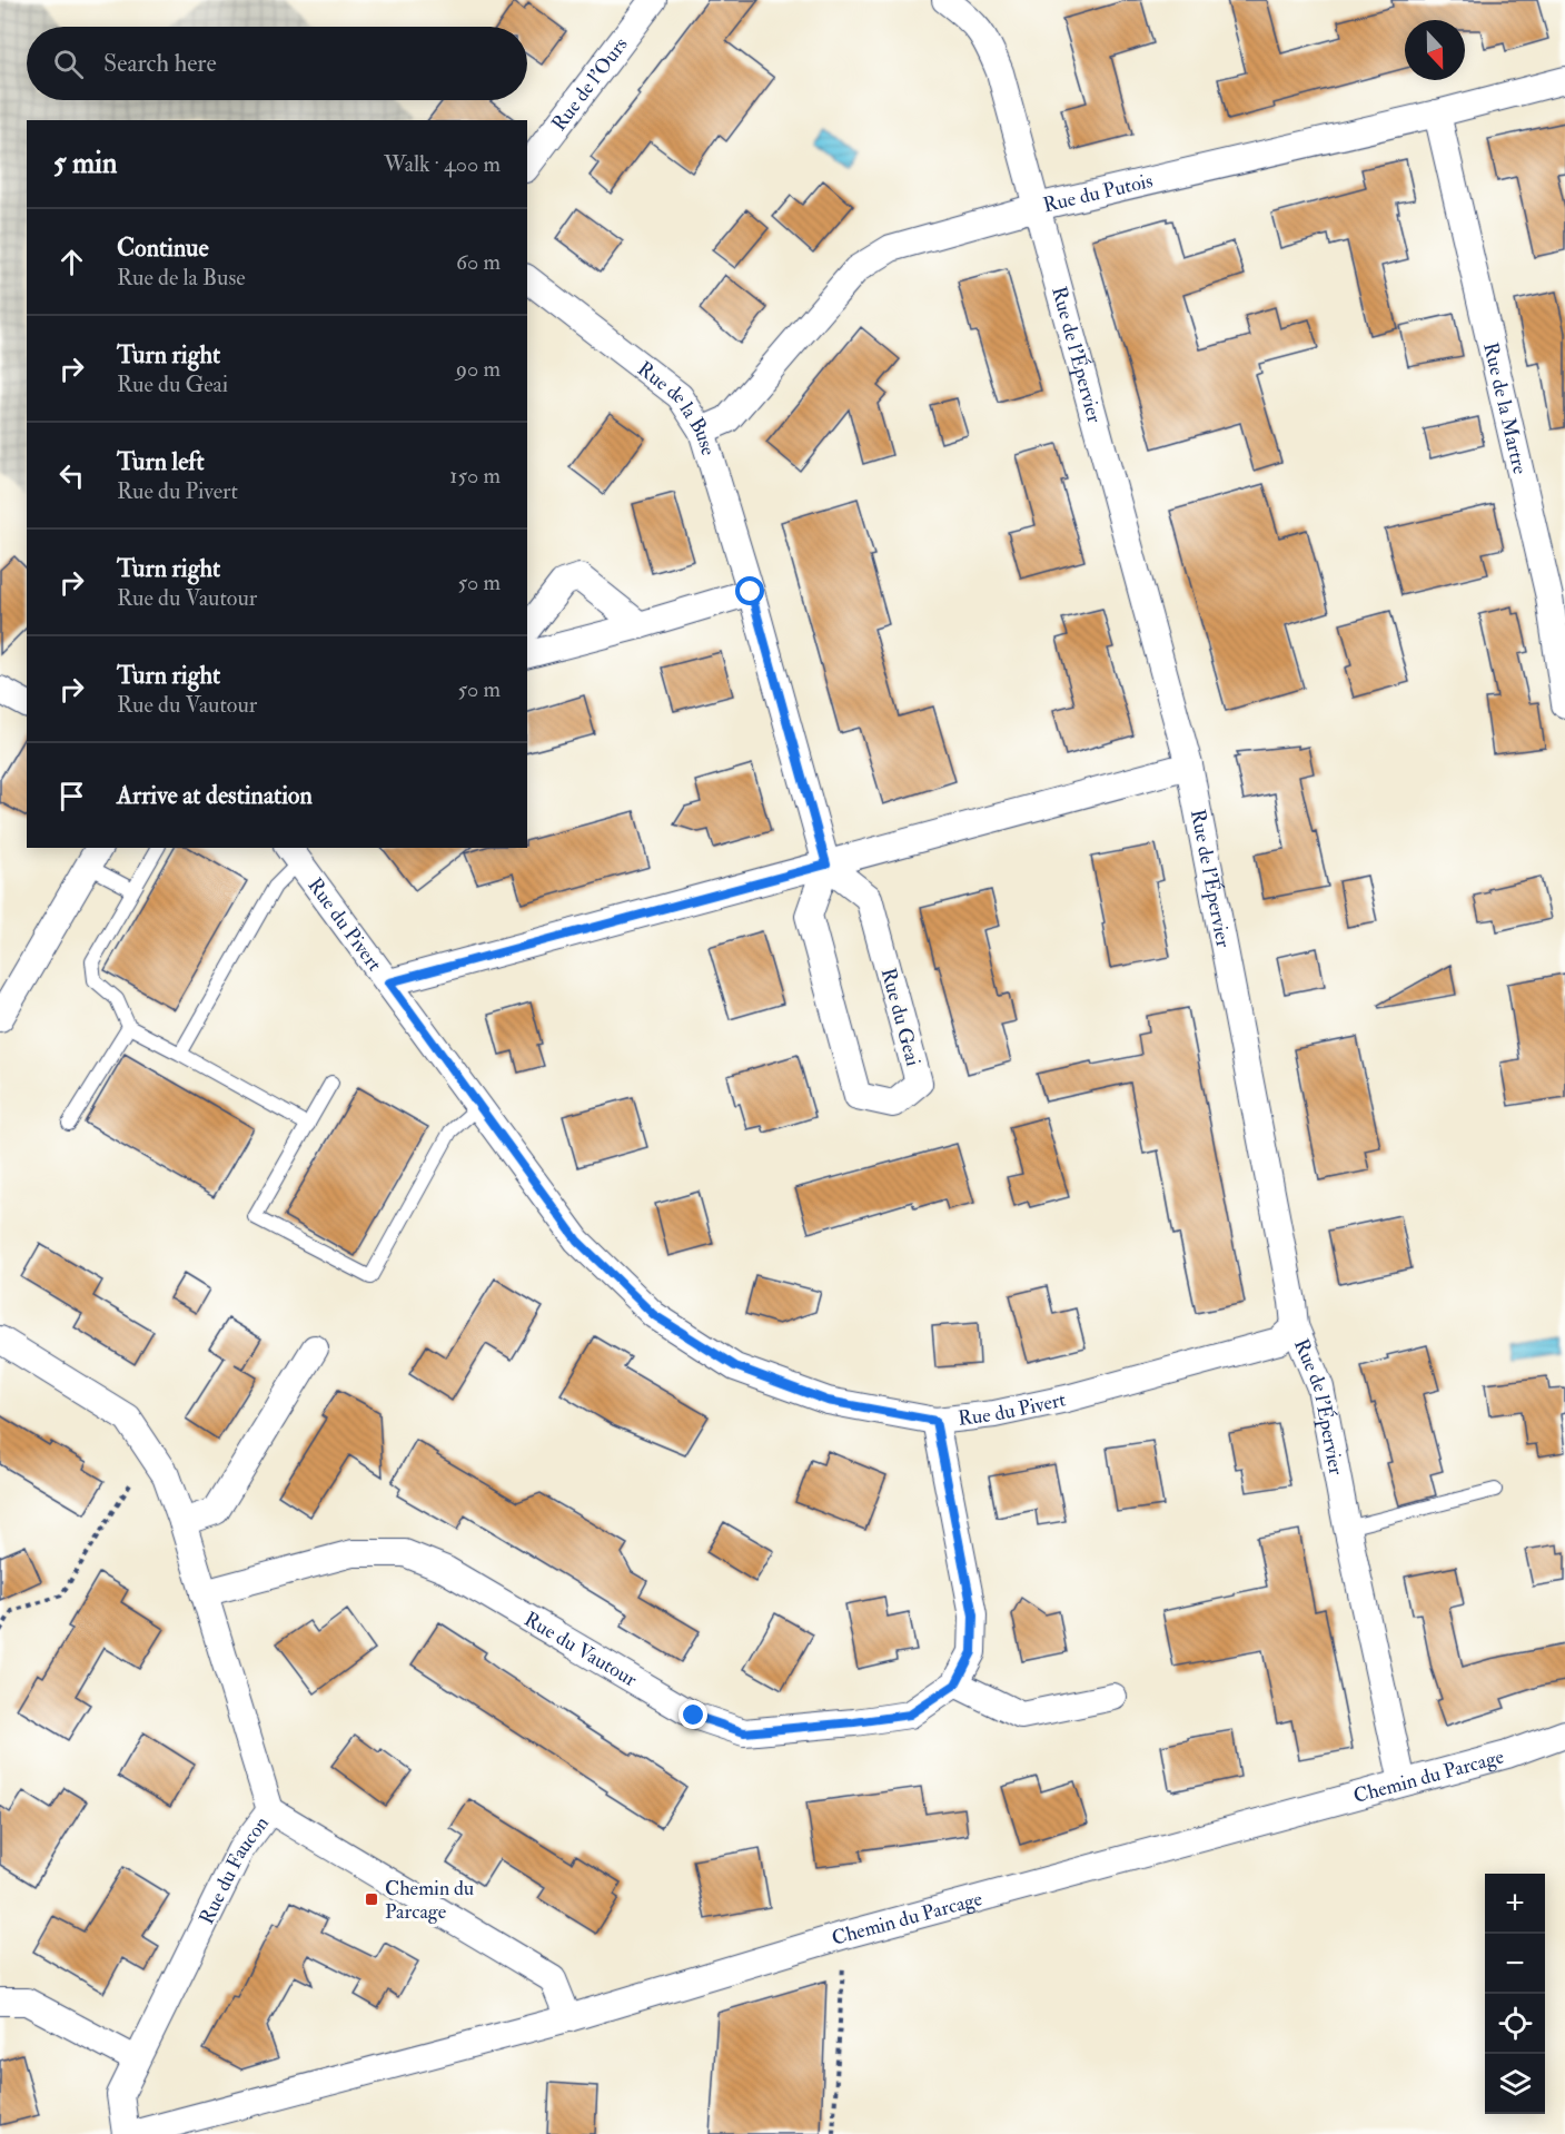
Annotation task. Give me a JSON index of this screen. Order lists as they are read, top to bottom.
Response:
{
  "streets": {
    "street": [
      "Rue de l'Ours",
      "Rue du Putois",
      "Rue de l'Épervier",
      "Rue de la Martre",
      "Rue de la Buse",
      "Rue du Pivert",
      "Rue du Geai",
      "Rue du Vautour",
      "Chemin du Parcage",
      "Rue du Faucon"
    ]
  },
  "crossings": [
    ["Rue du Putois", "Rue de l'Épervier"],
    ["Rue du Putois", "Rue de la Martre"],
    ["Rue du Putois", "Rue de la Buse"],
    ["Rue de l'Épervier", "Rue du Pivert"],
    ["Rue de l'Épervier", "Chemin du Parcage"],
    ["Rue de la Buse", "Rue du Geai"],
    ["Rue du Pivert", "Rue du Vautour"],
    ["Rue du Vautour", "Rue du Faucon"]
  ],
  "places": {
    "transit": ["Chemin du Parcage"]
  },
  "north": "bottom",
  "page": {
    "search": "Search here",
    "heading": ["5 min", "Walk · 400 m"],
    "list": [
      ["Continue", "Rue de la Buse", "60 m"],
      ["Turn right", "Rue du Geai", "90 m"],
      ["Turn left", "Rue du Pivert", "150 m"],
      ["Turn right", "Rue du Vautour", "50 m"],
      ["Turn right", "Rue du Vautour", "50 m"],
      "Arrive at destination"
    ],
    "map_buttons": ["+", "−"]
  }
}
